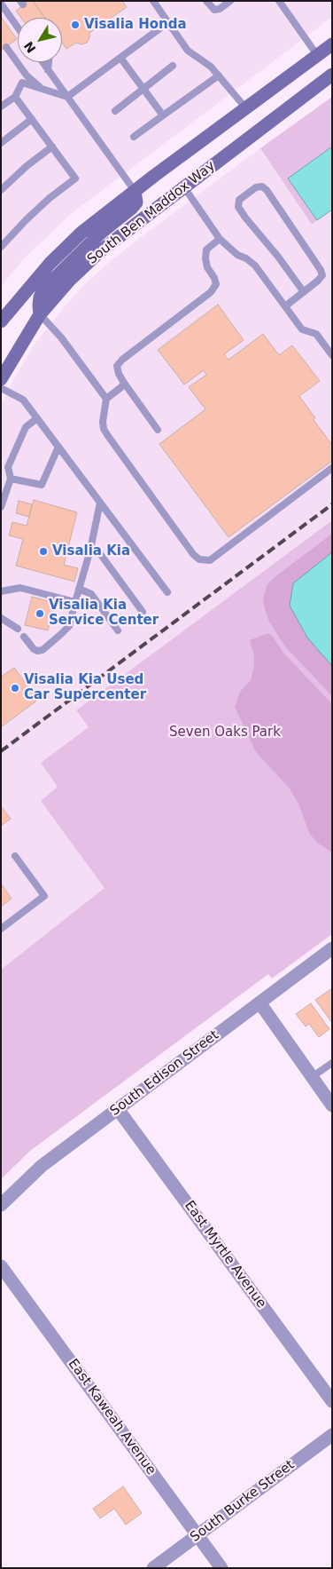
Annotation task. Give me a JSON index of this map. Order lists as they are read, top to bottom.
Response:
{
  "streets": {
    "main road": ["South Ben Maddox Way"],
    "street": [
      "South Edison Street",
      "East Myrtle Avenue",
      "East Kaweah Avenue",
      "South Burke Street"
    ]
  },
  "crossings": [
    ["South Edison Street", "East Myrtle Avenue"],
    ["East Kaweah Avenue", "South Burke Street"]
  ],
  "parks": ["Seven Oaks Park"],
  "places": [
    "Visalia Honda",
    "Visalia Kia",
    "Visalia Kia Service Center",
    "Visalia Kia Used Car Supercenter"
  ],
  "north": "bottom left"
}
